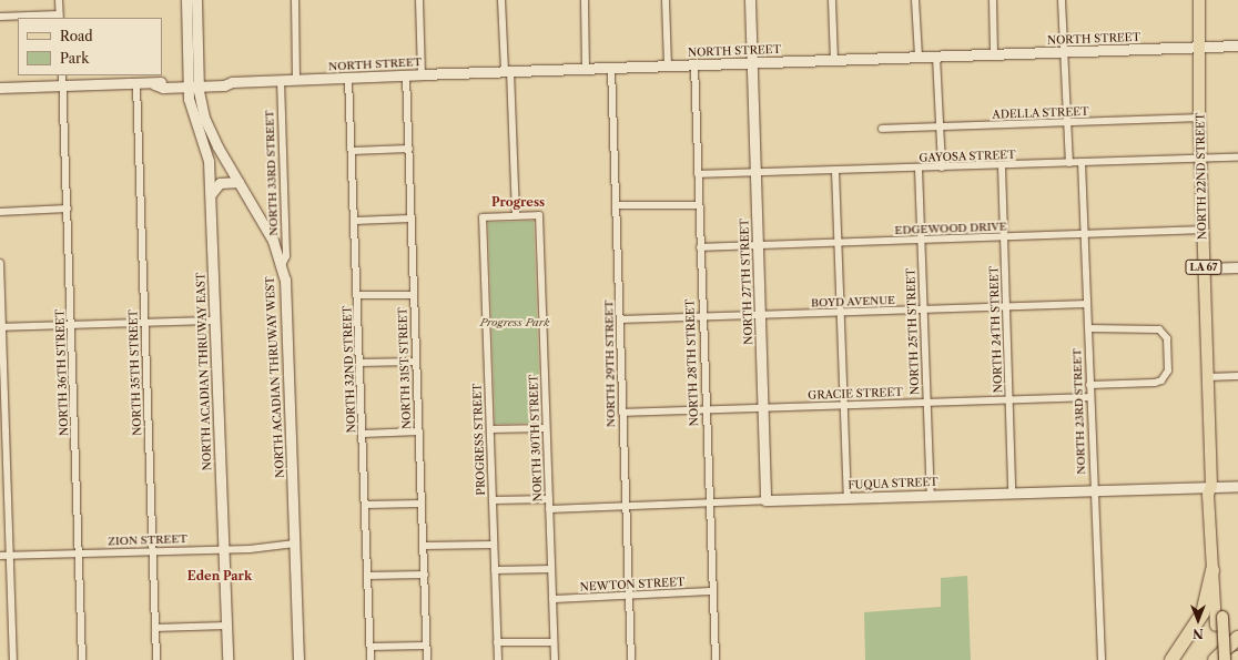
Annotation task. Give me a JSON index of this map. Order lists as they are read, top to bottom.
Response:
{
  "streets": {
    "main road": ["NORTH 22ND STREET", "LA 67"],
    "street": [
      "NORTH STREET",
      "ADELLA STREET",
      "GAYOSA STREET",
      "NORTH 33RD STREET",
      "EDGEWOOD DRIVE",
      "NORTH 27TH STREET",
      "BOYD AVENUE",
      "NORTH 24TH STREET",
      "NORTH 25TH STREET",
      "NORTH 28TH STREET",
      "NORTH 29TH STREET",
      "NORTH 31ST STREET",
      "NORTH 32ND STREET",
      "NORTH ACADIAN THRUWAY EAST",
      "NORTH 36TH STREET",
      "NORTH 35TH STREET",
      "NORTH ACADIAN THRUWAY WEST",
      "GRACIE STREET",
      "NORTH 23RD STREET",
      "NORTH 30TH STREET",
      "PROGRESS STREET",
      "FUQUA STREET",
      "ZION STREET",
      "NEWTON STREET"
    ]
  },
  "crossings": [
    ["NORTH STREET", "NORTH 33RD STREET"],
    ["NORTH STREET", "NORTH 22ND STREET"],
    ["NORTH STREET", "NORTH 27TH STREET"],
    ["NORTH STREET", "NORTH 28TH STREET"],
    ["NORTH STREET", "NORTH 29TH STREET"],
    ["NORTH STREET", "NORTH 31ST STREET"],
    ["NORTH STREET", "NORTH 32ND STREET"],
    ["NORTH STREET", "NORTH ACADIAN THRUWAY EAST"],
    ["NORTH STREET", "NORTH 36TH STREET"],
    ["NORTH STREET", "NORTH 35TH STREET"],
    ["NORTH STREET", "NORTH ACADIAN THRUWAY WEST"],
    ["ADELLA STREET", "NORTH 22ND STREET"],
    ["GAYOSA STREET", "NORTH 22ND STREET"],
    ["GAYOSA STREET", "NORTH 27TH STREET"],
    ["GAYOSA STREET", "NORTH 24TH STREET"],
    ["GAYOSA STREET", "NORTH 25TH STREET"],
    ["GAYOSA STREET", "NORTH 28TH STREET"],
    ["GAYOSA STREET", "NORTH 23RD STREET"],
    ["NORTH 33RD STREET", "NORTH ACADIAN THRUWAY WEST"],
    ["NORTH 22ND STREET", "EDGEWOOD DRIVE"],
    ["NORTH 22ND STREET", "FUQUA STREET"],
    ["EDGEWOOD DRIVE", "NORTH 27TH STREET"],
    ["EDGEWOOD DRIVE", "NORTH 24TH STREET"],
    ["EDGEWOOD DRIVE", "NORTH 25TH STREET"],
    ["EDGEWOOD DRIVE", "NORTH 28TH STREET"],
    ["EDGEWOOD DRIVE", "NORTH 23RD STREET"],
    ["NORTH 27TH STREET", "BOYD AVENUE"],
    ["NORTH 27TH STREET", "GRACIE STREET"],
    ["NORTH 27TH STREET", "FUQUA STREET"],
    ["BOYD AVENUE", "NORTH 24TH STREET"],
    ["BOYD AVENUE", "NORTH 25TH STREET"],
    ["BOYD AVENUE", "NORTH 28TH STREET"],
    ["BOYD AVENUE", "NORTH 29TH STREET"],
    ["BOYD AVENUE", "NORTH 23RD STREET"],
    ["NORTH 24TH STREET", "GRACIE STREET"],
    ["NORTH 24TH STREET", "FUQUA STREET"],
    ["NORTH 25TH STREET", "GRACIE STREET"],
    ["NORTH 25TH STREET", "FUQUA STREET"],
    ["NORTH 28TH STREET", "GRACIE STREET"],
    ["NORTH 28TH STREET", "FUQUA STREET"],
    ["NORTH 28TH STREET", "NEWTON STREET"],
    ["NORTH 29TH STREET", "GRACIE STREET"],
    ["NORTH 29TH STREET", "FUQUA STREET"],
    ["NORTH 29TH STREET", "NEWTON STREET"],
    ["NORTH ACADIAN THRUWAY EAST", "NORTH ACADIAN THRUWAY WEST"],
    ["NORTH ACADIAN THRUWAY EAST", "ZION STREET"],
    ["NORTH 36TH STREET", "ZION STREET"],
    ["NORTH 35TH STREET", "ZION STREET"],
    ["NORTH ACADIAN THRUWAY WEST", "ZION STREET"],
    ["GRACIE STREET", "NORTH 23RD STREET"],
    ["NORTH 23RD STREET", "FUQUA STREET"],
    ["NORTH 30TH STREET", "PROGRESS STREET"],
    ["NORTH 30TH STREET", "FUQUA STREET"],
    ["NORTH 30TH STREET", "NEWTON STREET"]
  ],
  "districts": ["Progress", "Eden Park"],
  "parks": ["Progress Park"],
  "legend": ["Road", "Park"],
  "north": "bottom"
}
